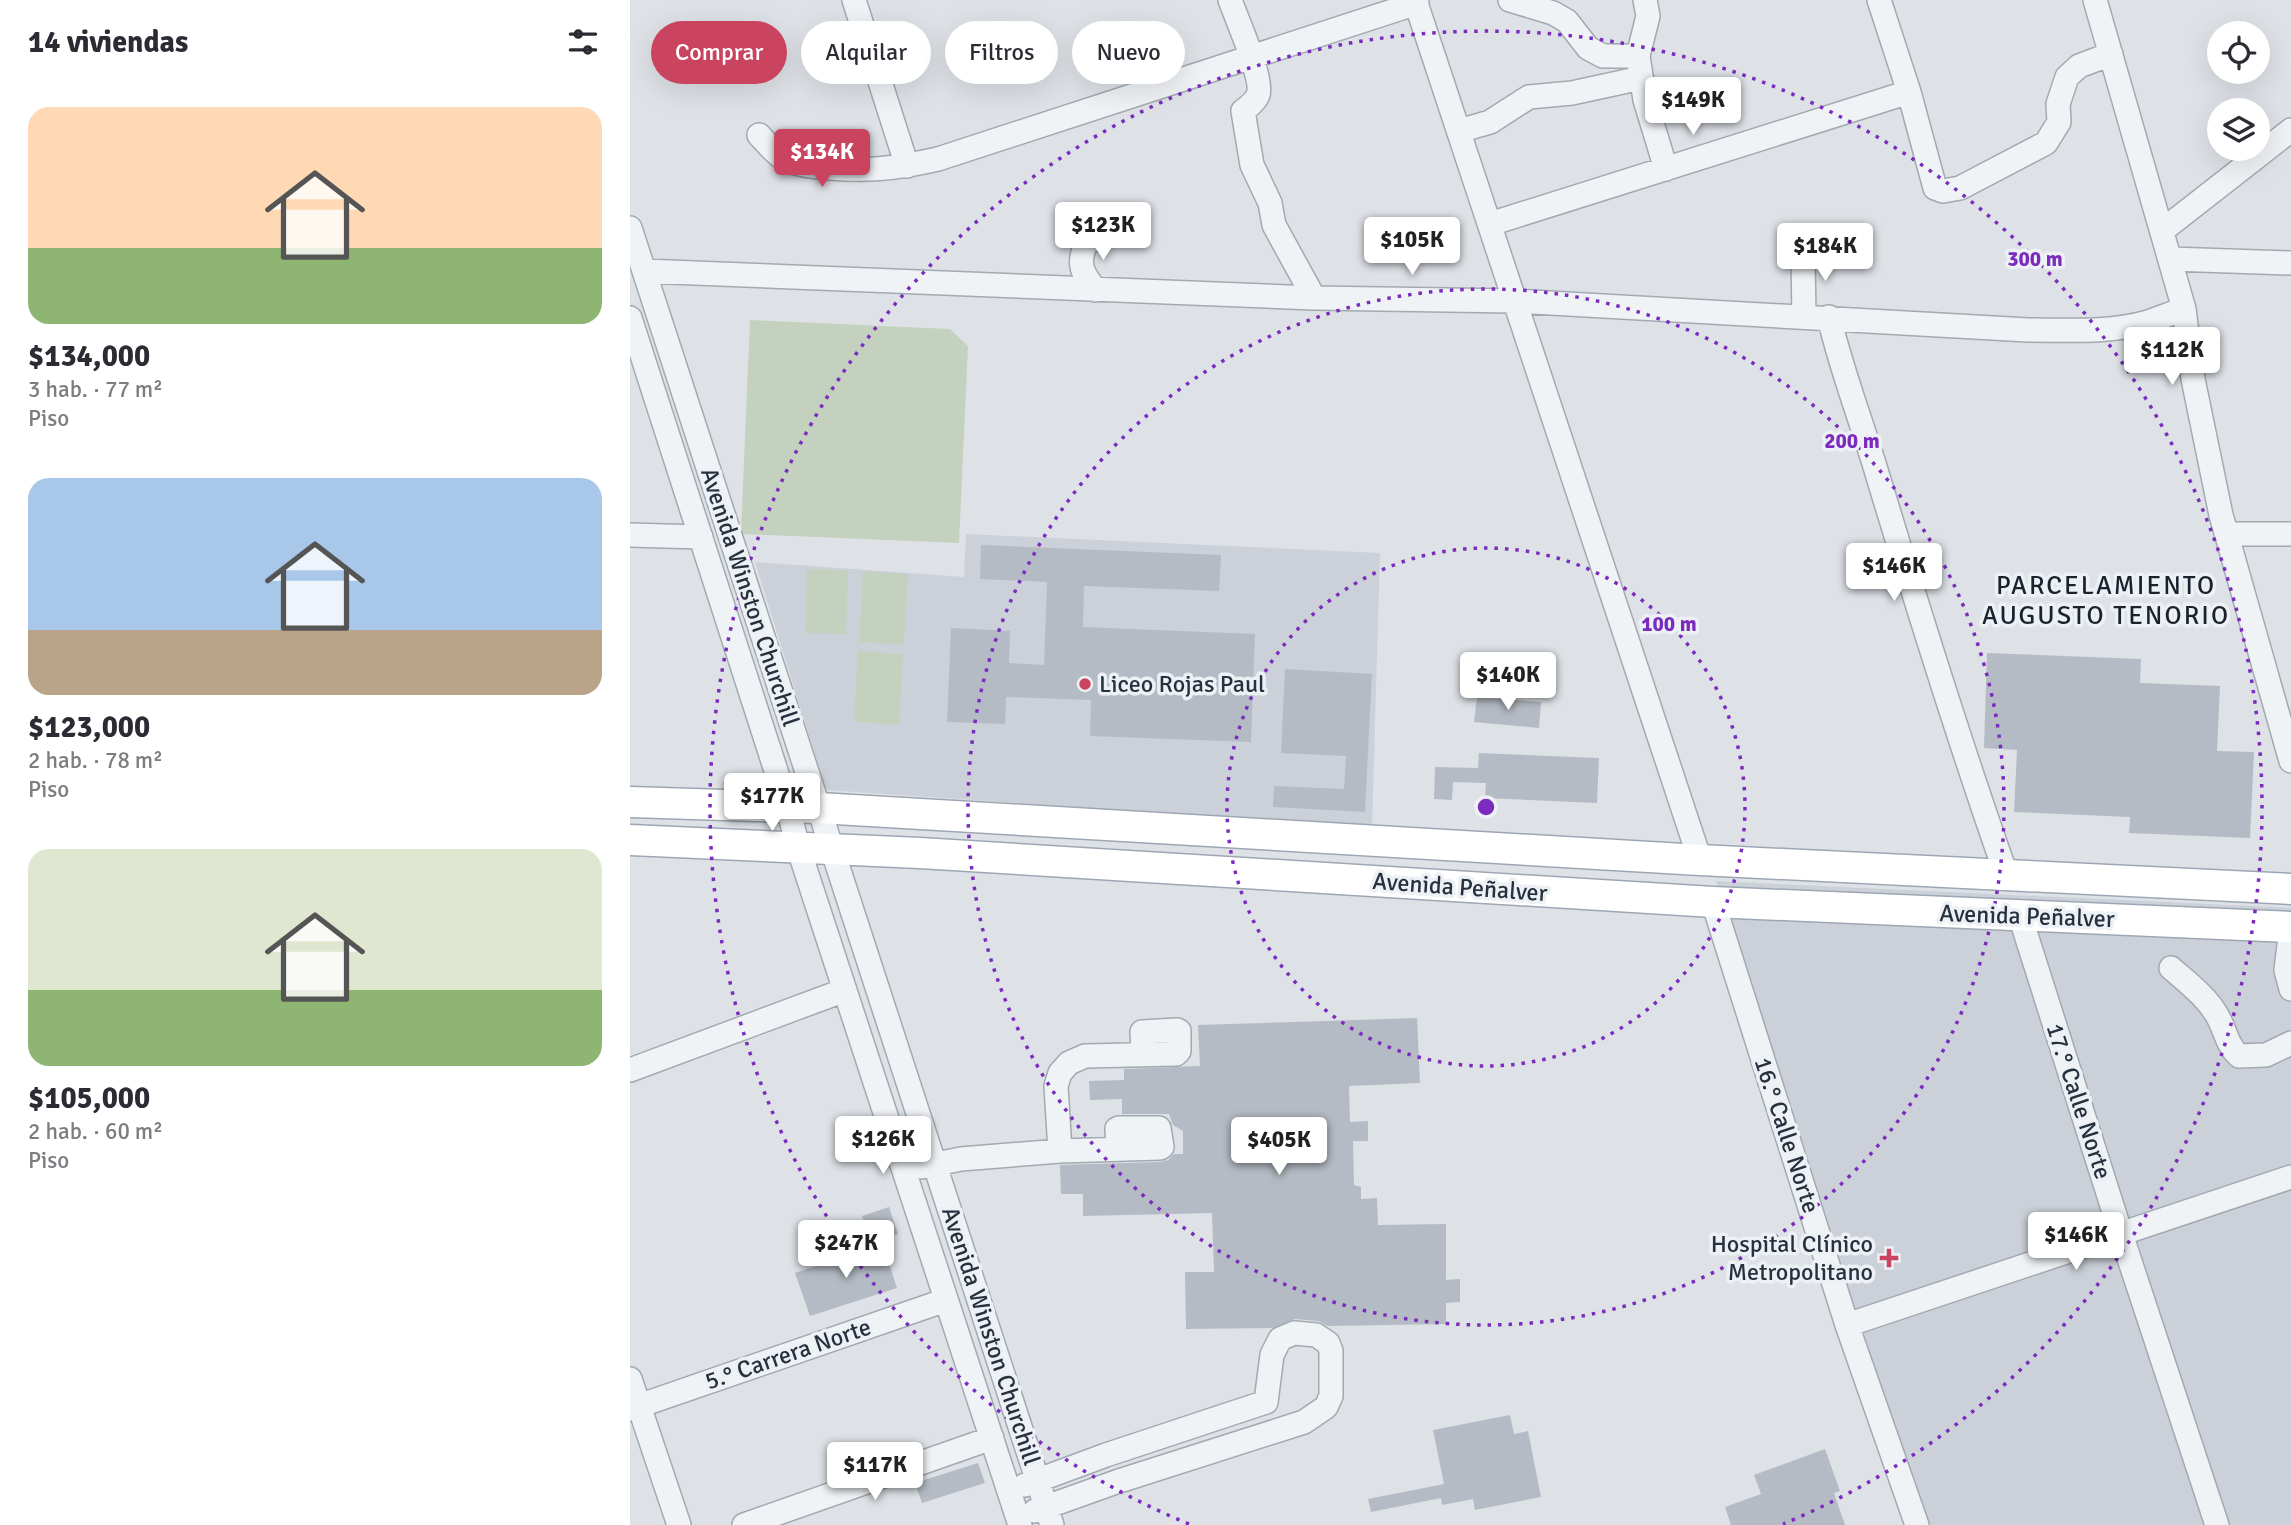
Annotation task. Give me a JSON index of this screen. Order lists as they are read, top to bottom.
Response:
{
  "streets": {
    "main road": ["Avenida Peñalver"],
    "street": [
      "Avenida Winston Churchill",
      "17.° Calle Norte",
      "16.° Calle Norte",
      "5.° Carrera Norte"
    ]
  },
  "crossings": [
    ["Avenida Winston Churchill", "Avenida Peñalver"],
    ["Avenida Winston Churchill", "5.° Carrera Norte"],
    ["Avenida Peñalver", "17.° Calle Norte"],
    ["Avenida Peñalver", "16.° Calle Norte"]
  ],
  "districts": ["PARCELAMIENTO AUGUSTO TENORIO"],
  "places": {
    "other": ["Liceo Rojas Paul"],
    "health": ["Hospital Clínico Metropolitano"]
  },
  "page": {
    "heading": "14 viviendas",
    "chip": [
      "Comprar",
      "Alquilar",
      "Filtros",
      "Nuevo"
    ],
    "price": [
      "$149K",
      "$134K",
      "$123K",
      "$105K",
      "$184K",
      "$112K",
      "$146K",
      "$140K",
      "$177K",
      "$126K",
      "$405K",
      "$146K",
      "$247K",
      "$117K"
    ],
    "list": [
      {
        "name": "$134,000",
        "note": "3 hab. · 77 m² · Piso"
      },
      {
        "name": "$123,000",
        "note": "2 hab. · 78 m² · Piso"
      },
      {
        "name": "$105,000",
        "note": "2 hab. · 60 m² · Piso"
      }
    ]
  },
  "rings": ["300 m", "200 m", "100 m"]
}
